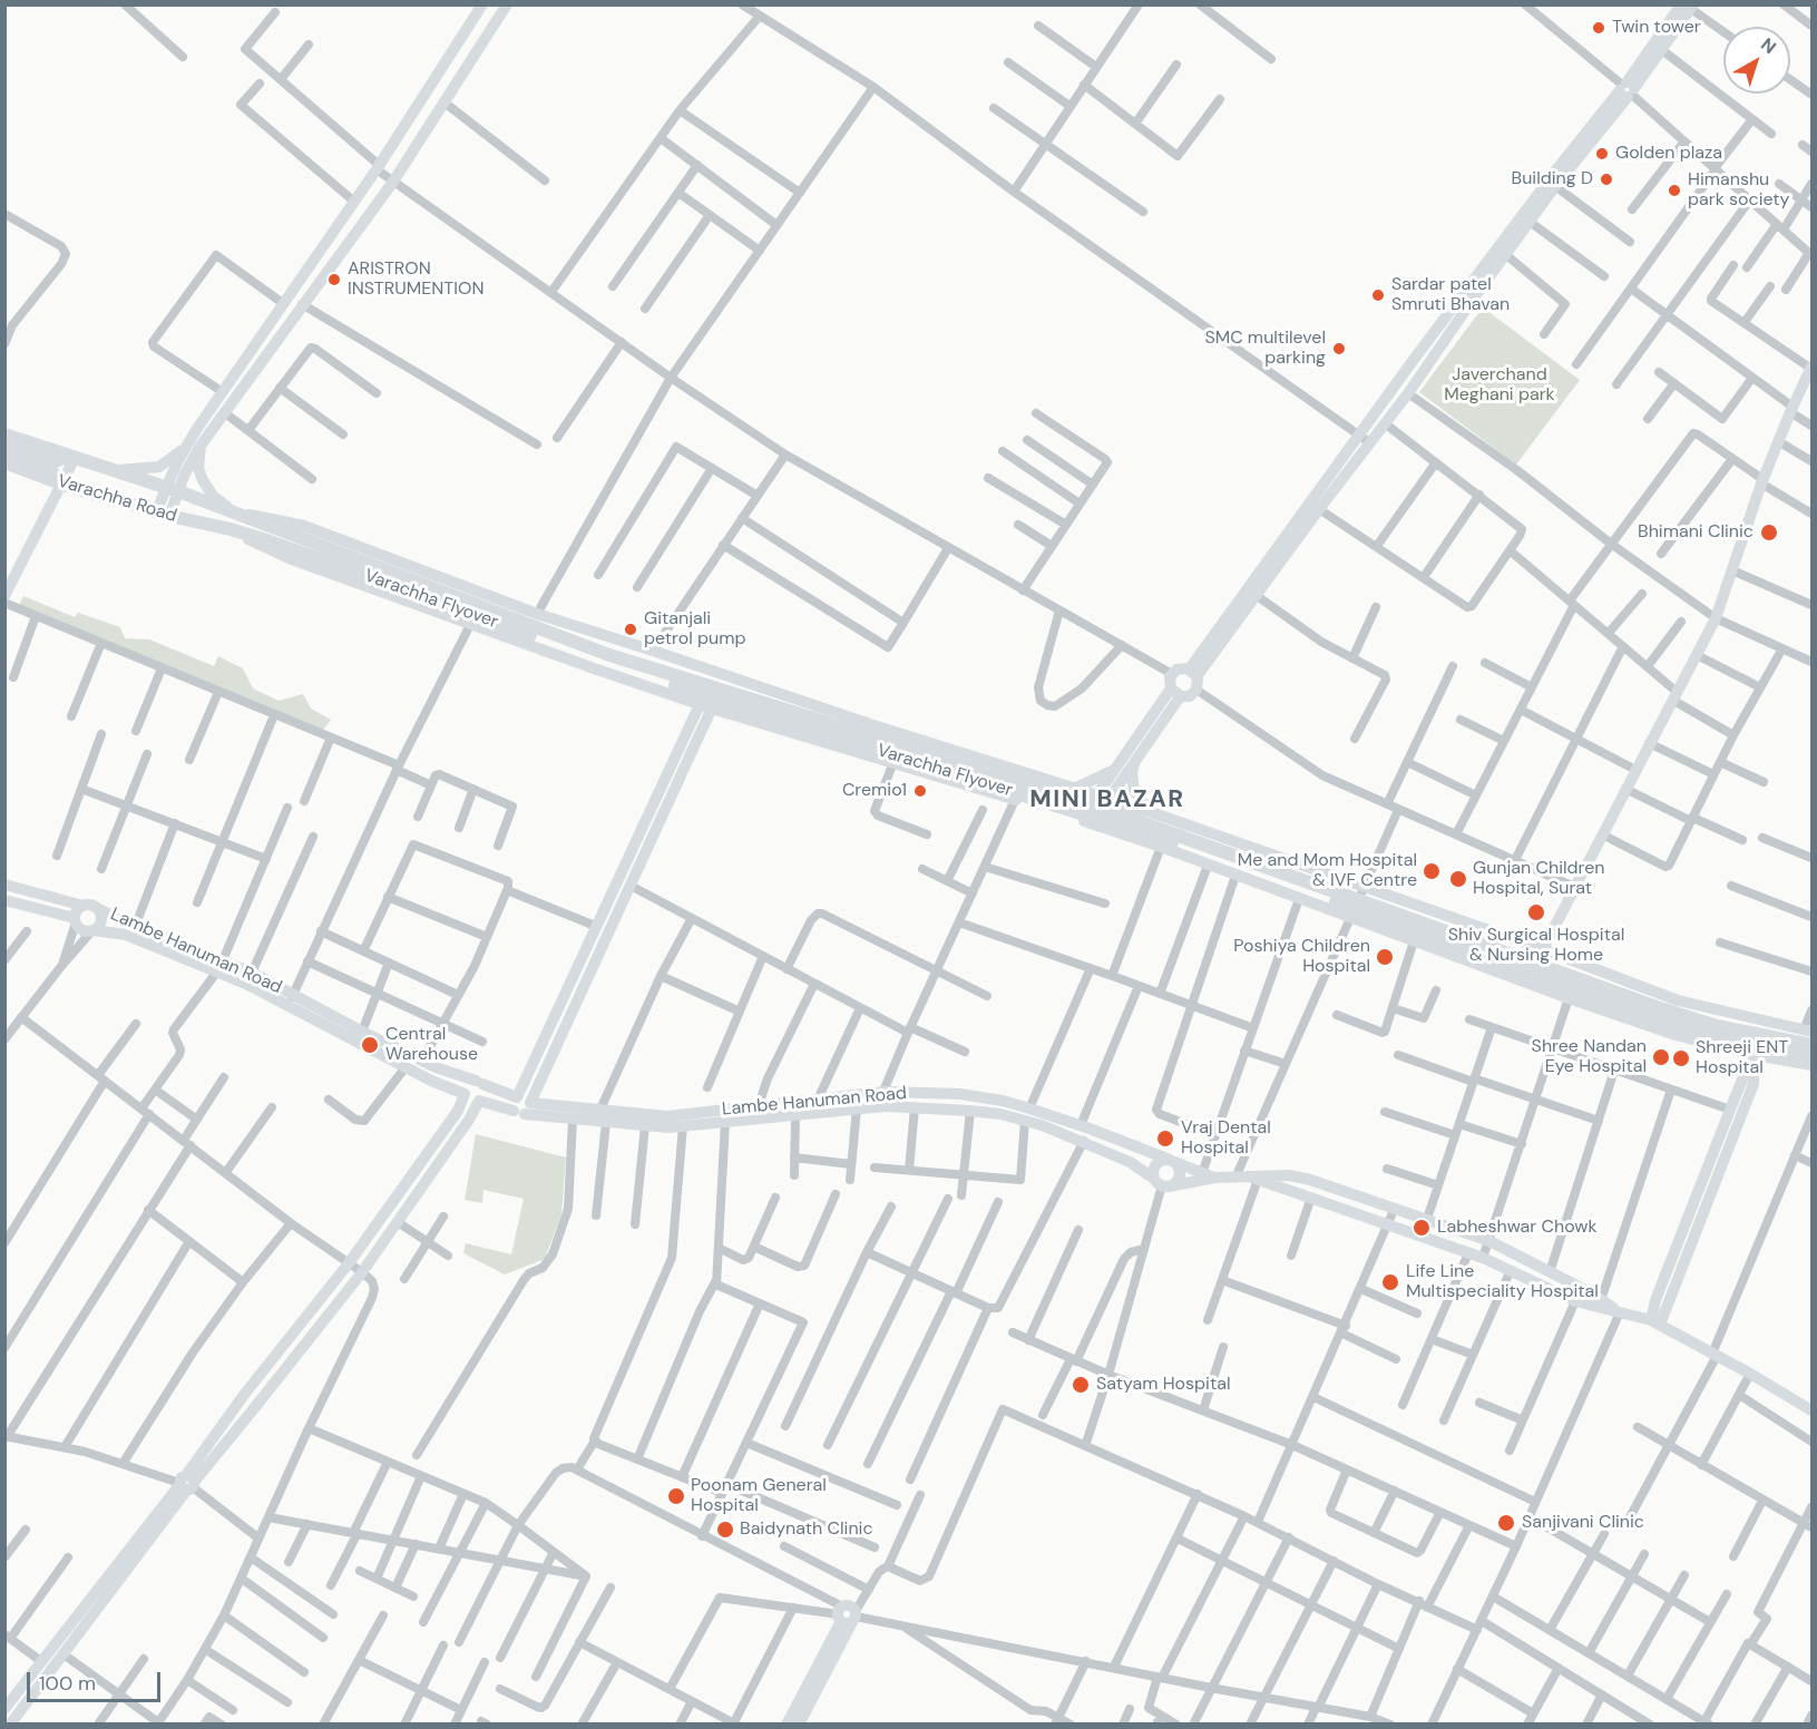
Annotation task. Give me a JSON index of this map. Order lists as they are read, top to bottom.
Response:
{
  "streets": {
    "main road": ["Varachha Road", "Varachha Flyover"],
    "street": ["Lambe Hanuman Road"]
  },
  "crossings": [
    ["Varachha Road", "Varachha Flyover"]
  ],
  "districts": ["MINI BAZAR"],
  "parks": ["Javerchand Meghani park"],
  "places": [
    "Twin tower",
    "Golden plaza",
    "Building D",
    "Himanshu park society",
    "ARISTRON INSTRUMENTION",
    "Sardar patel Smruti Bhavan",
    "SMC multilevel parking",
    "Bhimani Clinic",
    "Gitanjali petrol pump",
    "Cremio1",
    "Me and Mom Hospital & IVF Centre",
    "Gunjan Children Hospital, Surat",
    "Shiv Surgical Hospital & Nursing Home",
    "Poshiya Children Hospital",
    "Central Warehouse",
    "Shree Nandan Eye Hospital",
    "Shreeji ENT Hospital",
    "Vraj Dental Hospital",
    "Labheshwar Chowk",
    "Life Line Multispeciality Hospital",
    "Satyam Hospital",
    "Poonam General Hospital",
    "Sanjivani Clinic",
    "Baidynath Clinic"
  ],
  "scale_bar": "100 m",
  "north": "top right"
}
